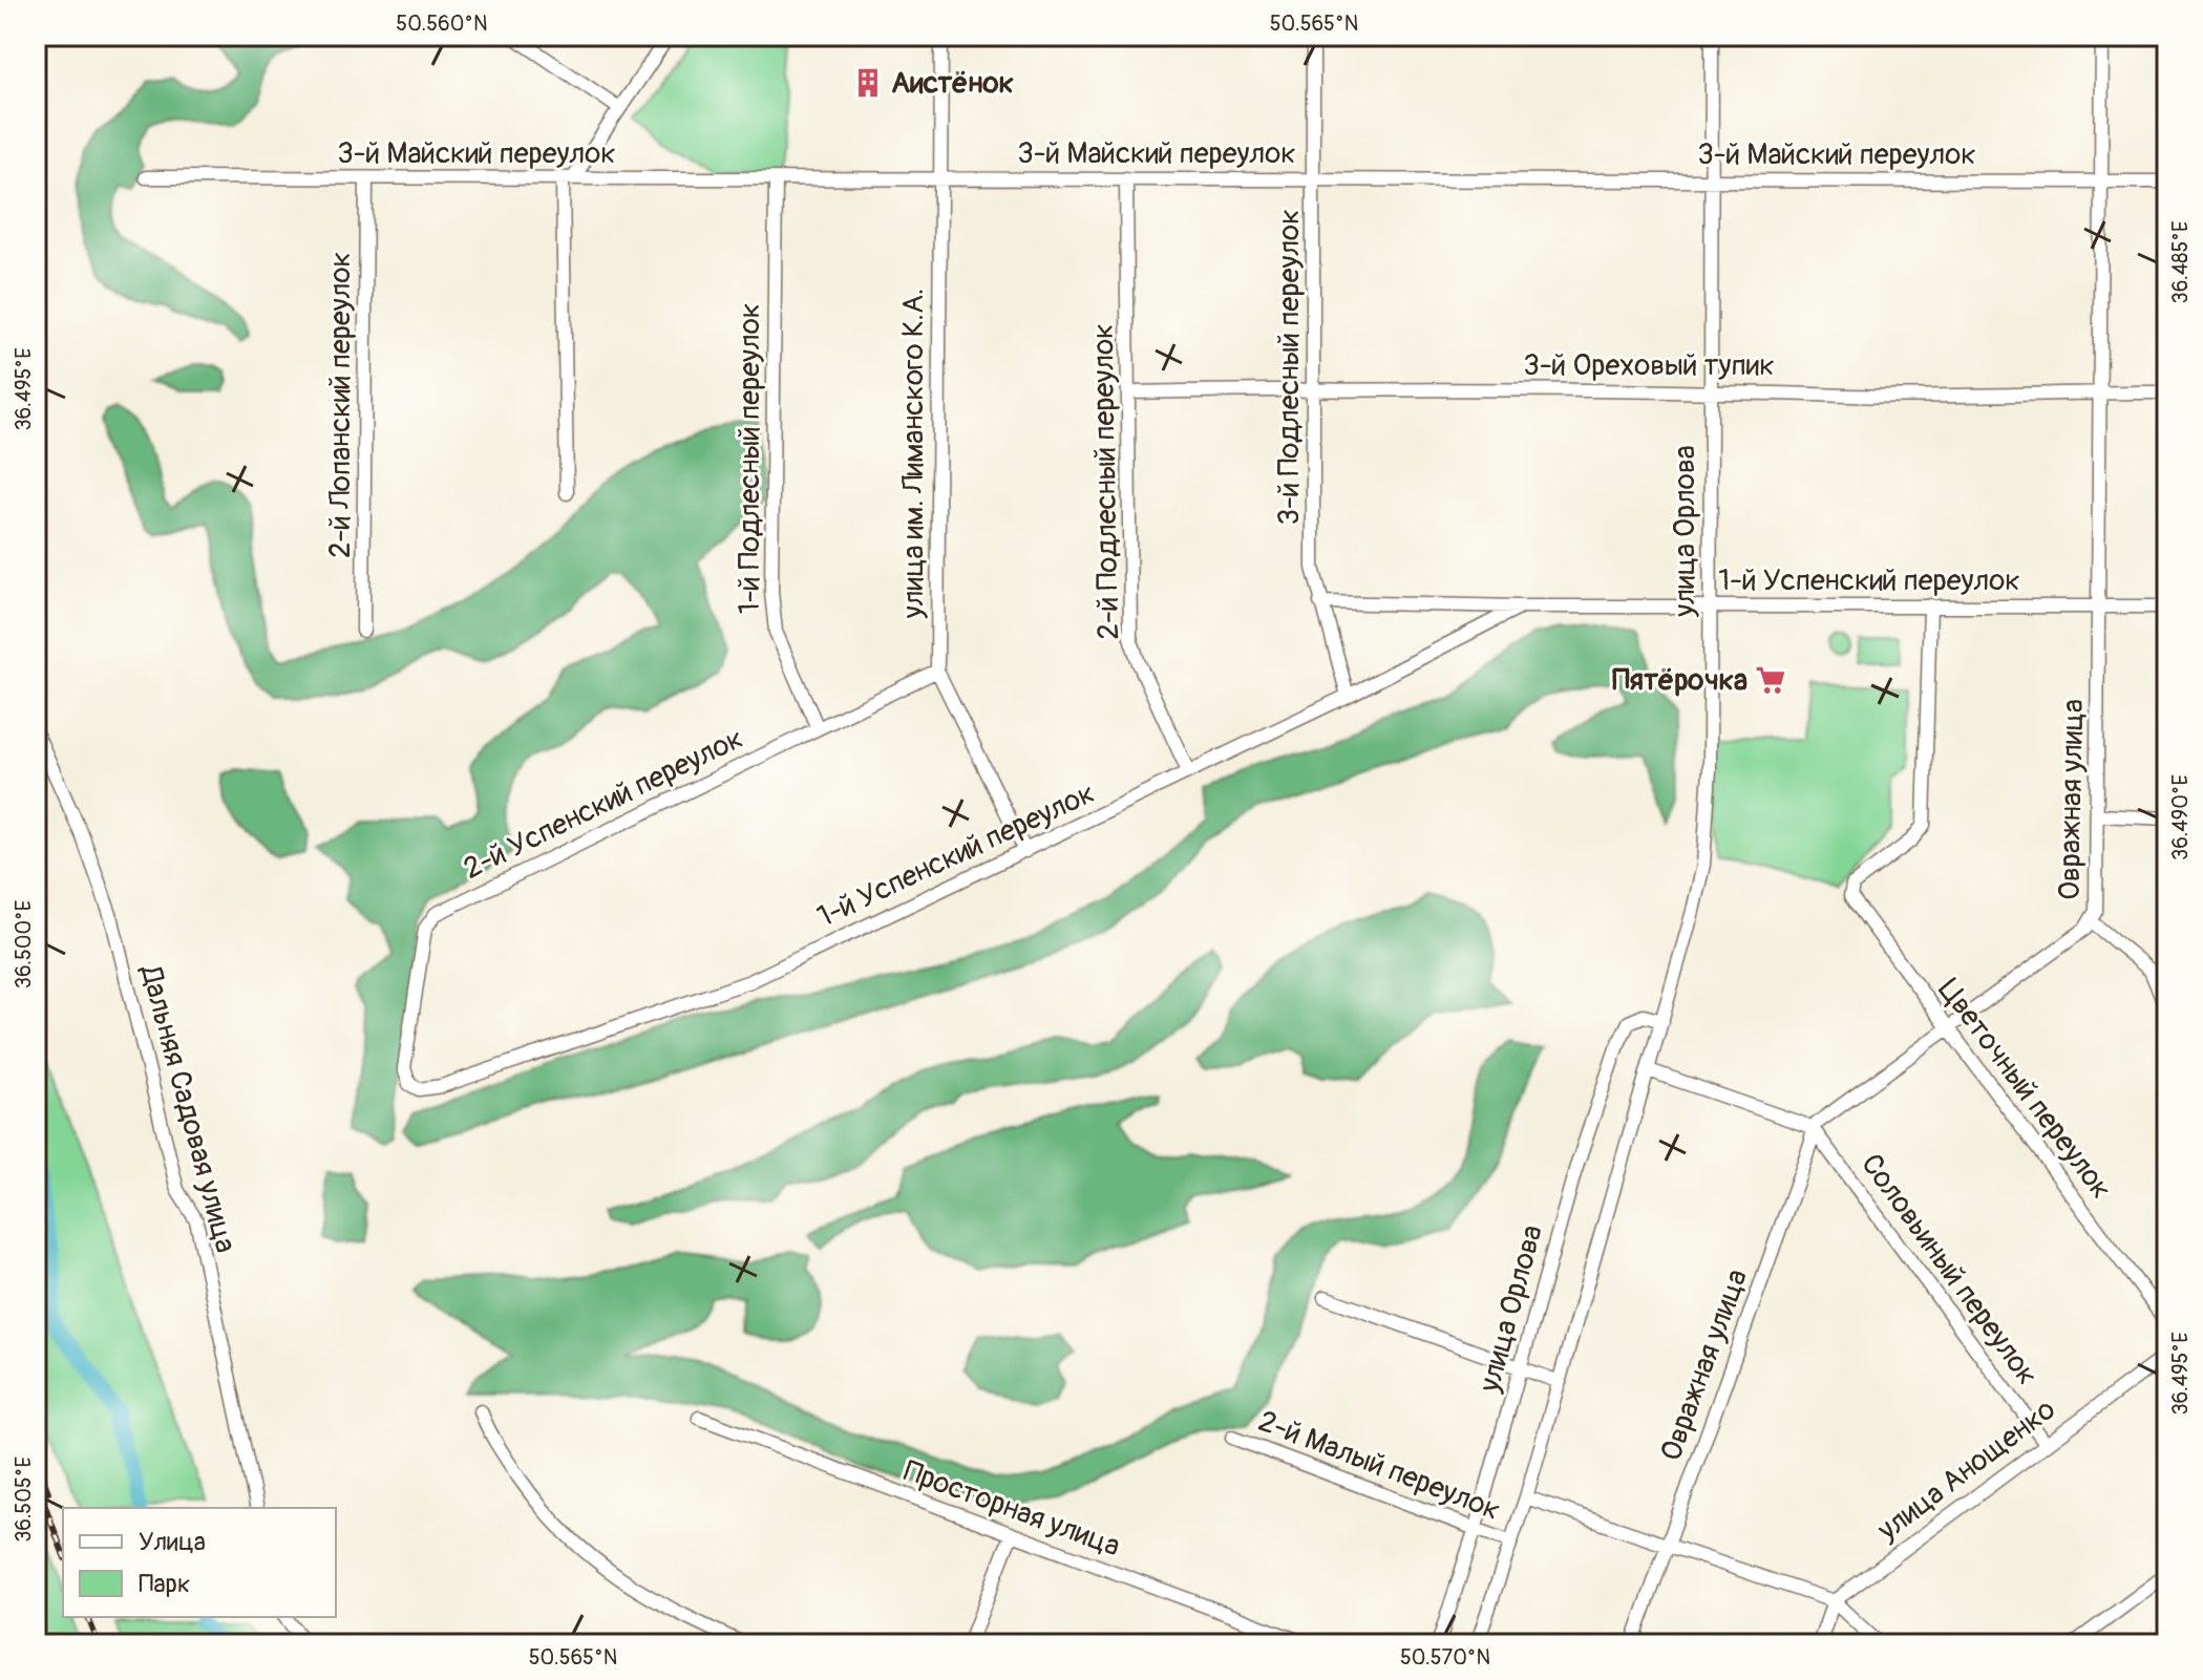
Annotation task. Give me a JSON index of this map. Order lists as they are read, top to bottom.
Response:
{
  "streets": {
    "street": [
      "3-й Майский переулок",
      "3-й Ореховый тупик",
      "3-й Подлесный переулок",
      "2-й Лопанский переулок",
      "улица им. Лиманского К.А.",
      "1-й Подлесный переулок",
      "2-й Подлесный переулок",
      "улица Орлова",
      "1-й Успенский переулок",
      "Овражная улица",
      "2-й Успенский переулок",
      "Цветочный переулок",
      "Дальняя Садовая улица",
      "Соловьиный переулок",
      "2-й Малый переулок",
      "улица Анощенко",
      "Просторная улица"
    ]
  },
  "crossings": [
    ["3-й Майский переулок", "3-й Подлесный переулок"],
    ["3-й Майский переулок", "2-й Лопанский переулок"],
    ["3-й Майский переулок", "улица им. Лиманского К.А."],
    ["3-й Майский переулок", "1-й Подлесный переулок"],
    ["3-й Майский переулок", "2-й Подлесный переулок"],
    ["3-й Майский переулок", "улица Орлова"],
    ["3-й Майский переулок", "Овражная улица"],
    ["3-й Ореховый тупик", "3-й Подлесный переулок"],
    ["3-й Ореховый тупик", "2-й Подлесный переулок"],
    ["3-й Ореховый тупик", "улица Орлова"],
    ["3-й Ореховый тупик", "Овражная улица"],
    ["3-й Подлесный переулок", "1-й Успенский переулок"],
    ["улица им. Лиманского К.А.", "1-й Успенский переулок"],
    ["улица им. Лиманского К.А.", "2-й Успенский переулок"],
    ["1-й Подлесный переулок", "2-й Успенский переулок"],
    ["2-й Подлесный переулок", "1-й Успенский переулок"],
    ["улица Орлова", "1-й Успенский переулок"],
    ["улица Орлова", "2-й Малый переулок"],
    ["1-й Успенский переулок", "Овражная улица"],
    ["1-й Успенский переулок", "2-й Успенский переулок"],
    ["1-й Успенский переулок", "Цветочный переулок"],
    ["Овражная улица", "Цветочный переулок"],
    ["Овражная улица", "Соловьиный переулок"],
    ["Соловьиный переулок", "улица Анощенко"]
  ],
  "places": {
    "building": ["Аистёнок"],
    "supermarket": ["Пятёрочка"]
  },
  "legend": ["Улица", "Парк"],
  "coordinates": [
    "50.560°N",
    "50.565°N",
    "36.485°E",
    "36.495°E",
    "36.490°E",
    "36.500°E",
    "36.505°E",
    "50.570°N"
  ]
}
